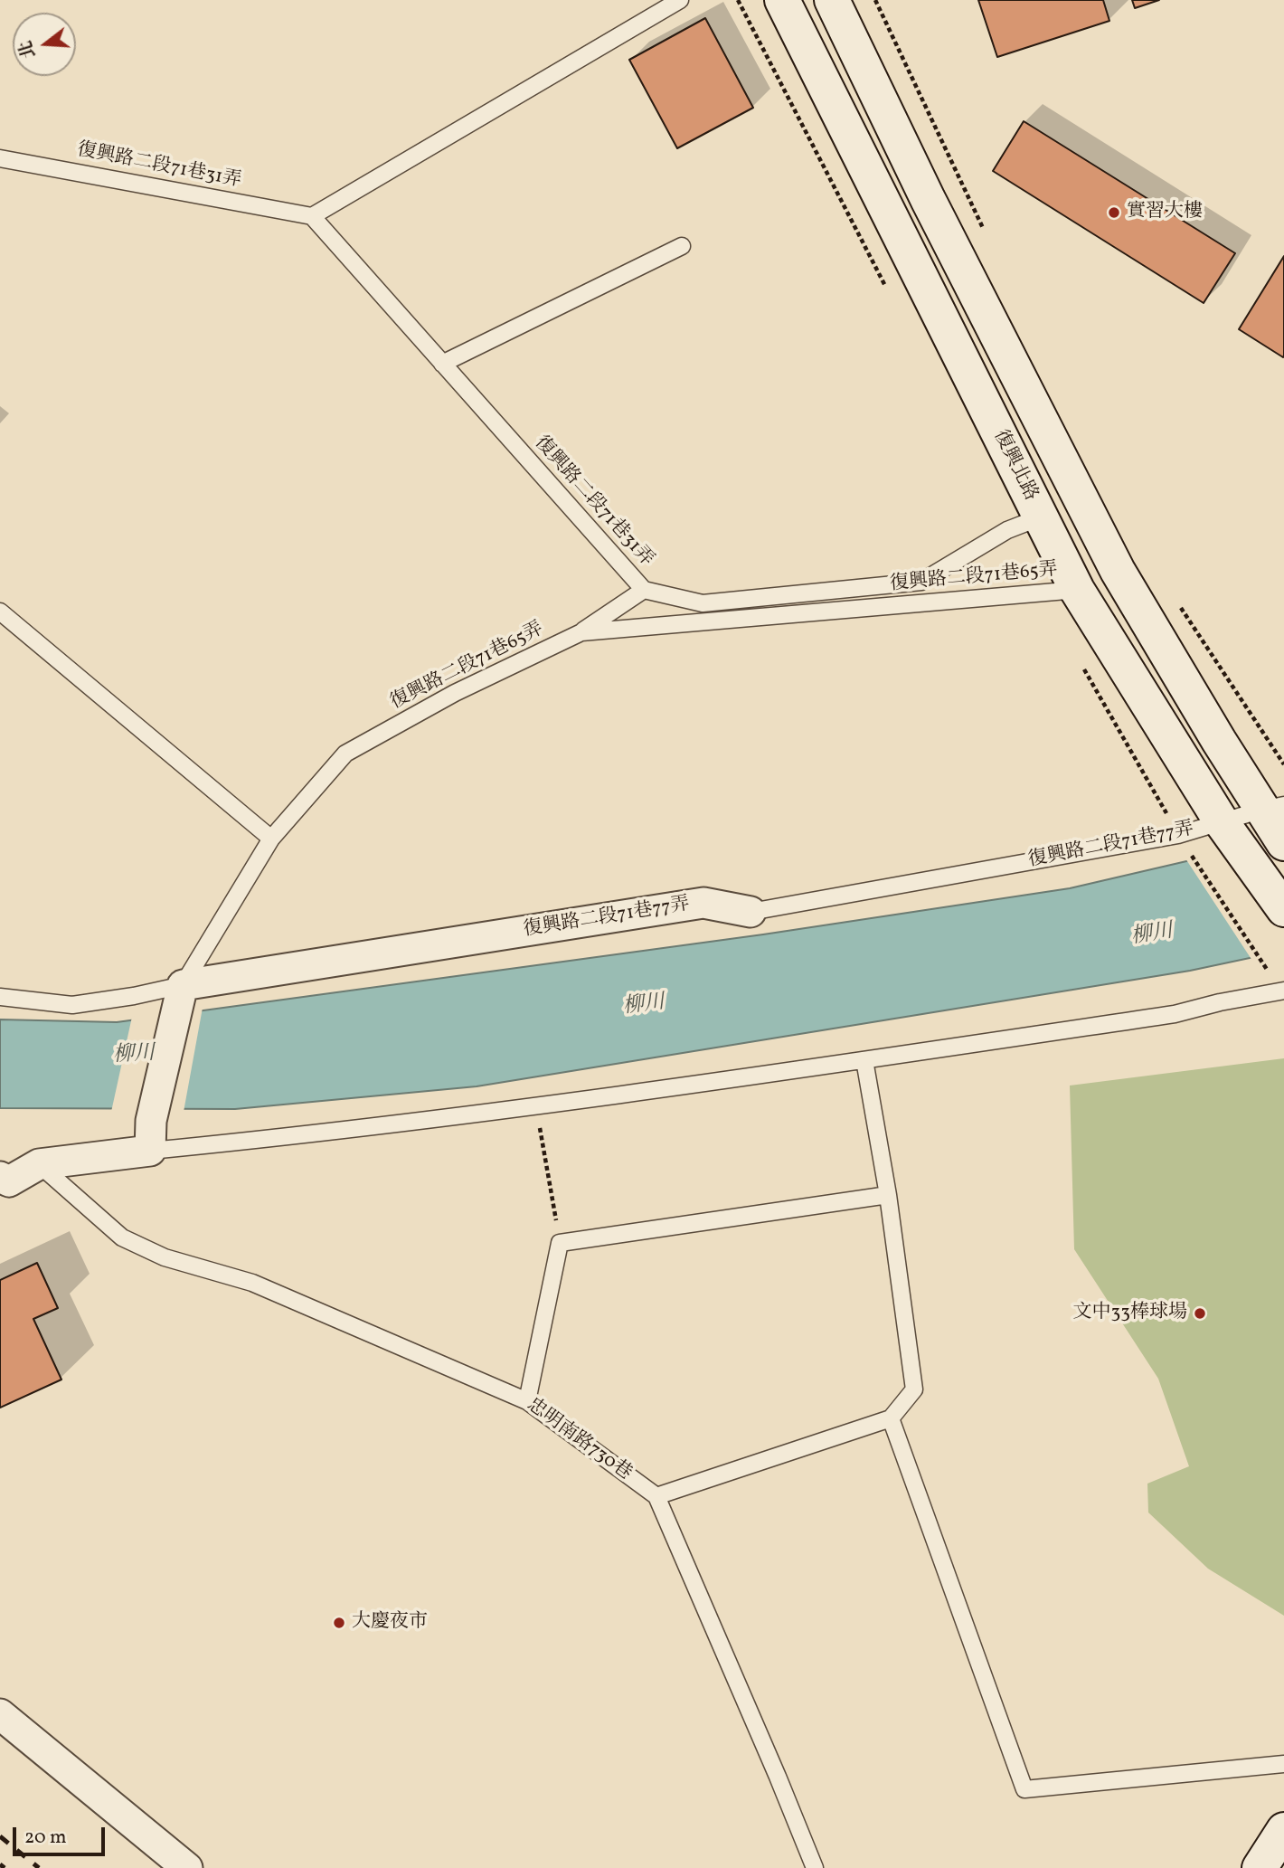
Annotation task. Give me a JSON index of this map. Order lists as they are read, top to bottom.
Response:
{
  "streets": {
    "street": ["復興北路", "復興路二段71巷77弄"],
    "lane": ["復興路二段71巷31弄", "復興路二段71巷65弄", "忠明南路730巷"]
  },
  "crossings": [
    ["復興路二段71巷31弄", "復興北路"],
    ["復興北路", "復興路二段71巷65弄"],
    ["復興北路", "復興路二段71巷77弄"],
    ["復興路二段71巷65弄", "復興路二段71巷77弄"]
  ],
  "water": ["柳川"],
  "places": ["實習大樓", "文中33棒球場", "大慶夜市"],
  "scale_bar": "20 m",
  "north": "left"
}
